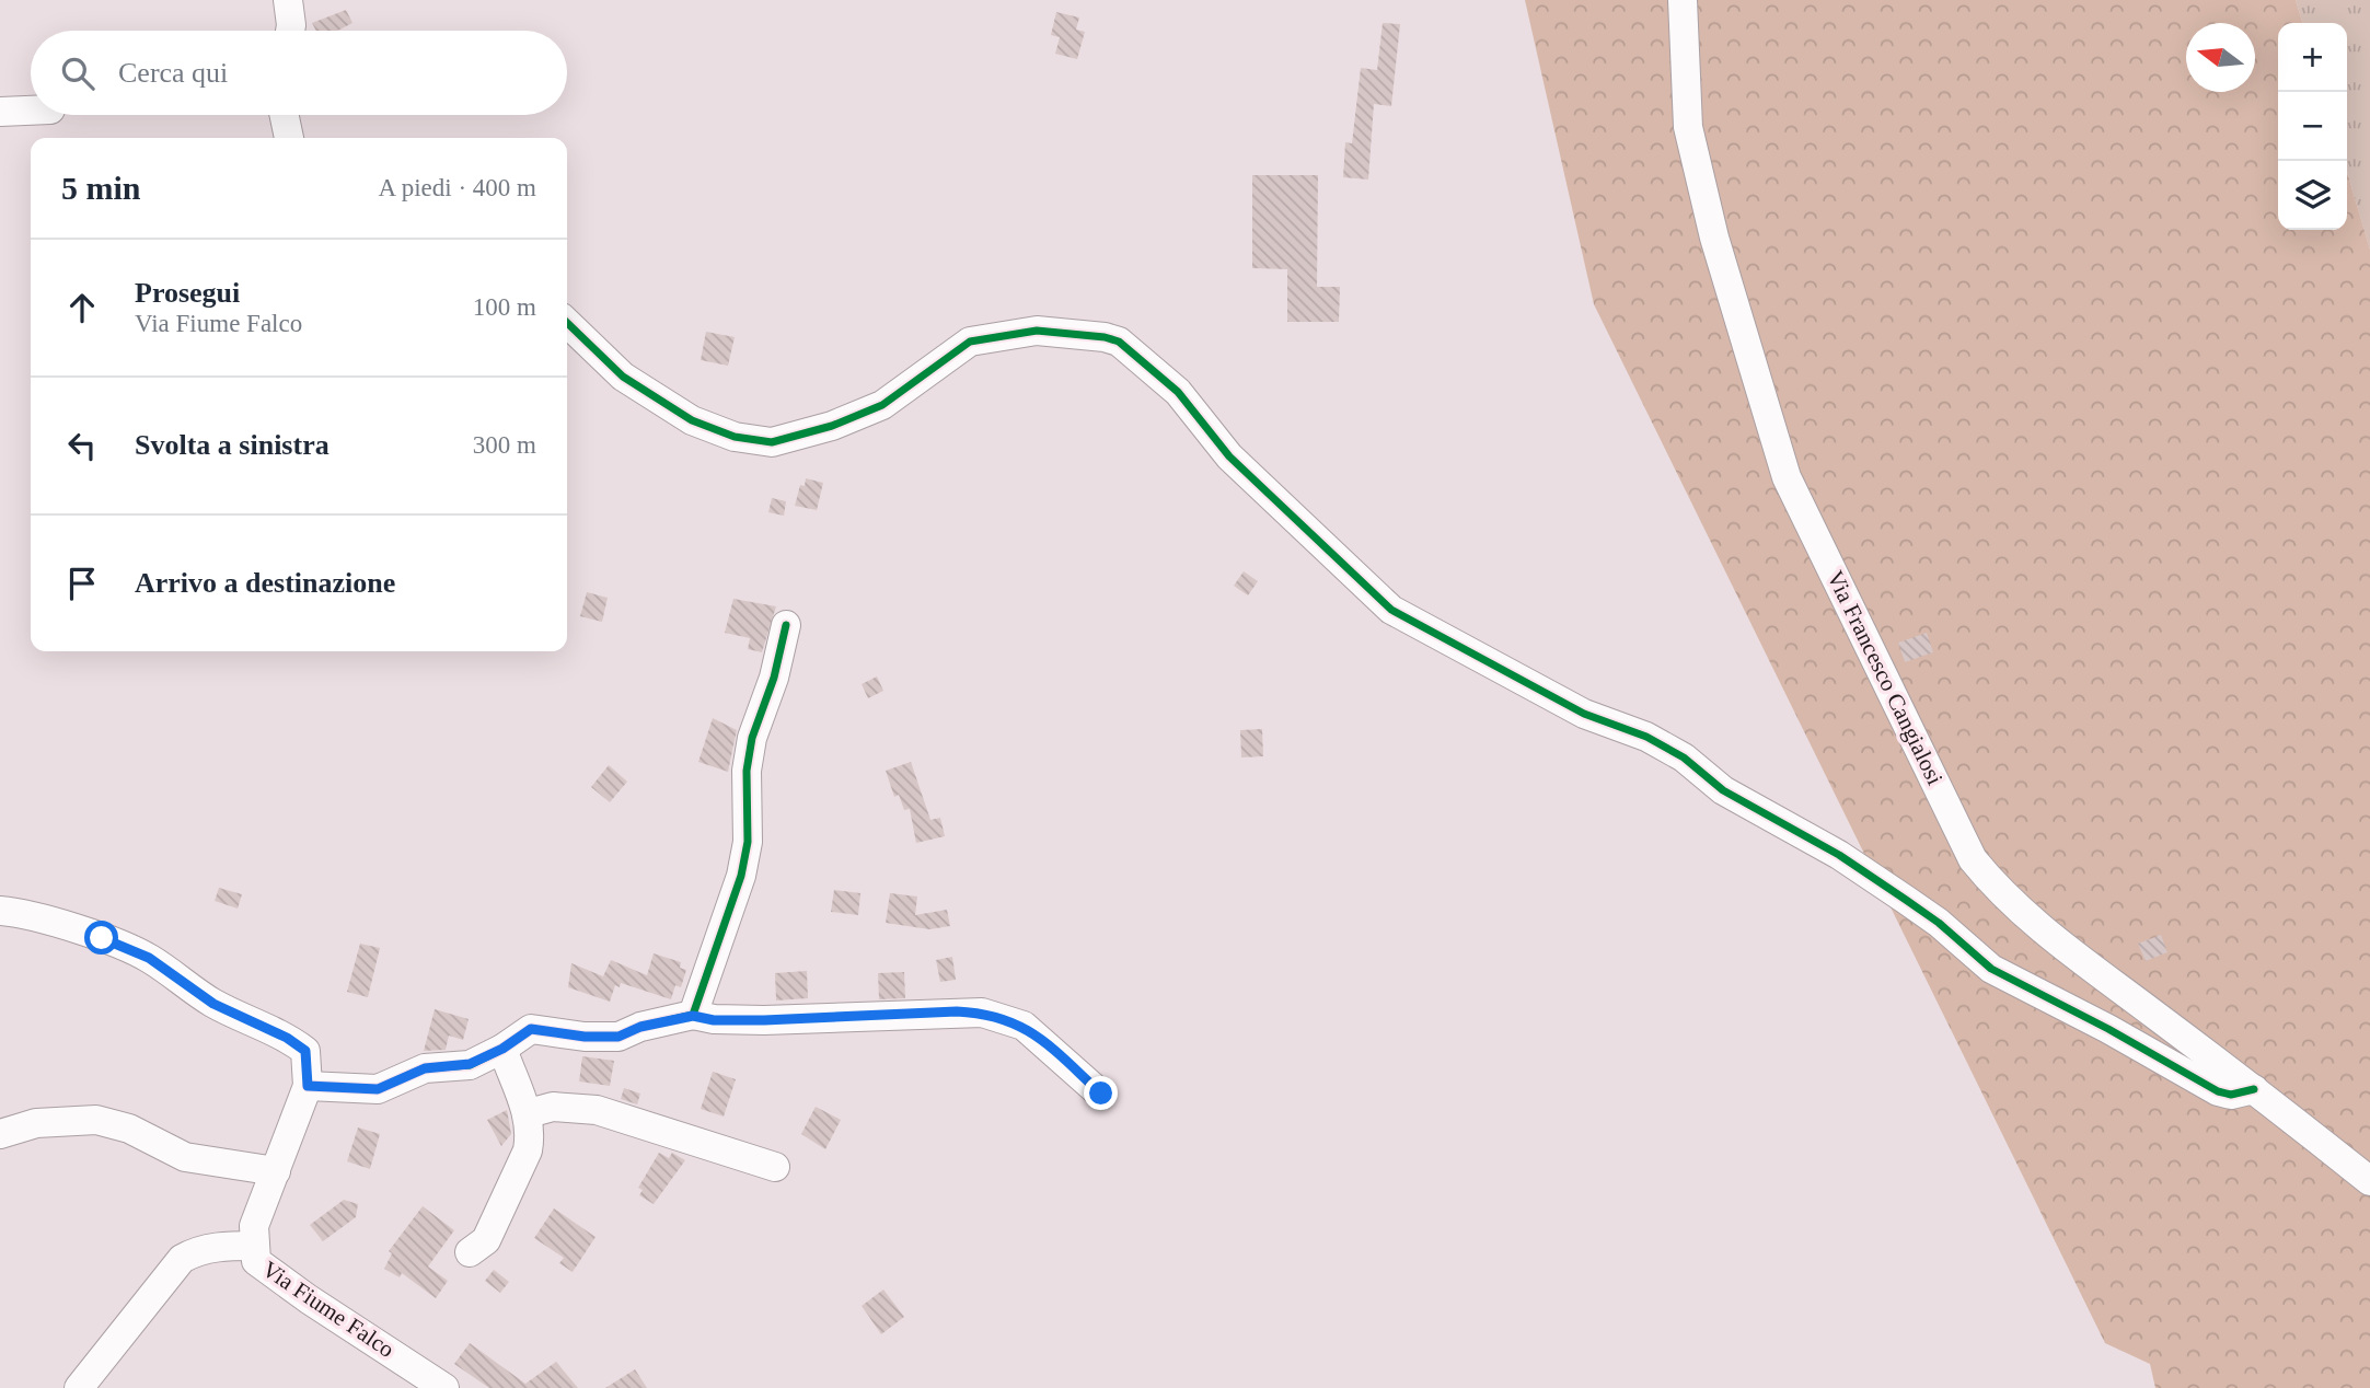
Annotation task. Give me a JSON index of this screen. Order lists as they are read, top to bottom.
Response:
{
  "streets": {
    "street": ["Via Francesco Cangialosi", "Via Fiume Falco"]
  },
  "north": "left",
  "page": {
    "map_buttons": ["+", "−"],
    "search": "Cerca qui",
    "heading": ["5 min", "A piedi · 400 m"],
    "list": [
      ["Prosegui", "Via Fiume Falco", "100 m"],
      ["Svolta a sinistra", "300 m"],
      "Arrivo a destinazione"
    ]
  }
}
